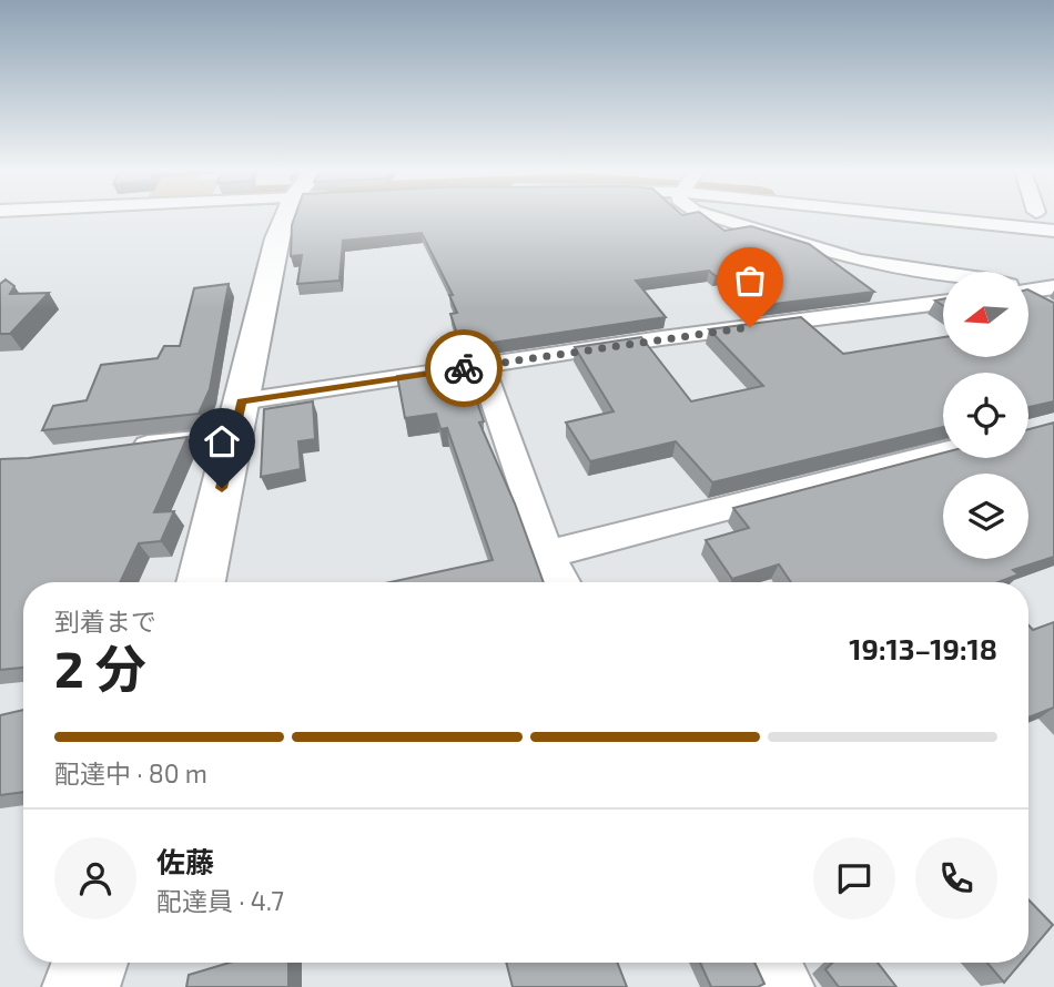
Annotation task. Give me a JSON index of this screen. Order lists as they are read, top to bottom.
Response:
{
  "north": "left",
  "page": {
    "heading": ["2 分", "到着まで", "19:13–19:18"],
    "panel": ["佐藤", "配達員 · 4.7"],
    "bar": "配達中 · 80 m"
  }
}
